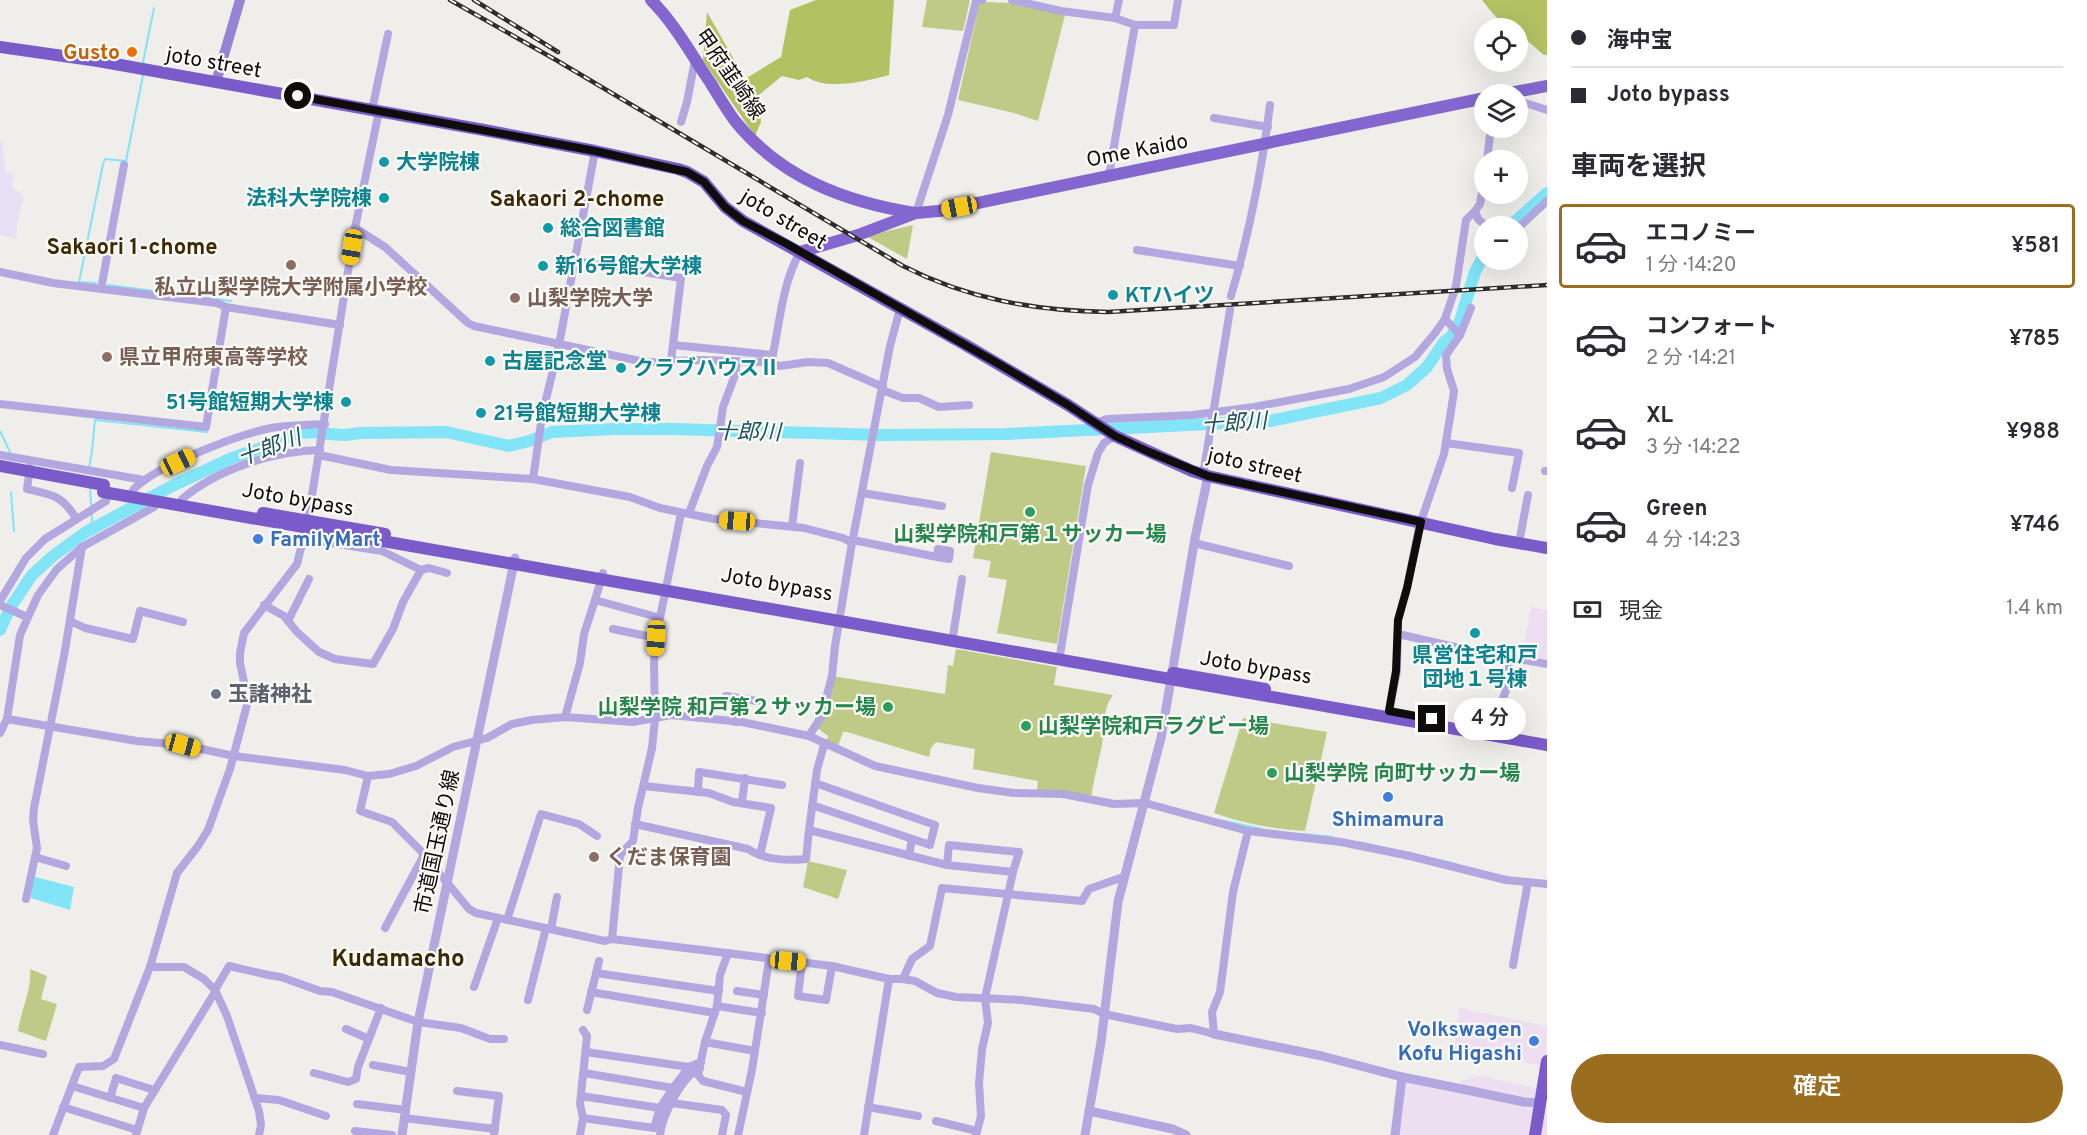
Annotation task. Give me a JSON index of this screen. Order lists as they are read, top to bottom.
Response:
{
  "streets": {
    "highway": ["joto street", "Joto bypass"],
    "main road": ["甲府韮崎線", "Ome Kaido"],
    "street": ["市道国玉通り線"]
  },
  "crossings": [
    ["joto street", "Ome Kaido"],
    ["甲府韮崎線", "Ome Kaido"],
    ["Joto bypass", "市道国玉通り線"]
  ],
  "districts": ["Sakaori 2-chome", "Sakaori 1-chome", "Kudamacho"],
  "water": ["十郎川"],
  "places": [
    "Gusto",
    "大学院棟",
    "法科大学院棟",
    "総合図書館",
    "私立山梨学院大学附属小学校",
    "新16号館大学棟",
    "KTハイツ",
    "山梨学院大学",
    "県立甲府東高等学校",
    "古屋記念堂",
    "クラブハウスⅡ",
    "51号館短期大学棟",
    "21号館短期大学棟",
    "山梨学院和戸第１サッカー場",
    "FamilyMart",
    "県営住宅和戸 団地１号棟",
    "玉諸神社",
    "山梨学院 和戸第２サッカー場",
    "山梨学院和戸ラグビー場",
    "山梨学院 向町サッカー場",
    "Shimamura",
    "くだま保育園",
    "Volkswagen Kofu Higashi"
  ],
  "page": {
    "banner": ["海中宝", "Joto bypass"],
    "map_buttons": ["+", "−"],
    "heading": "車両を選択",
    "list": [
      {
        "name": "エコノミー",
        "note": "1 分 · 14:20",
        "value": "¥581"
      },
      {
        "name": "コンフォート",
        "note": "2 分 · 14:21",
        "value": "¥785"
      },
      {
        "name": "XL",
        "note": "3 分 · 14:22",
        "value": "¥988"
      },
      {
        "name": "Green",
        "note": "4 分 · 14:23",
        "value": "¥746"
      }
    ],
    "pay": ["現金", "1.4 km"],
    "bubble": "4 分",
    "buttons": "確定"
  }
}
